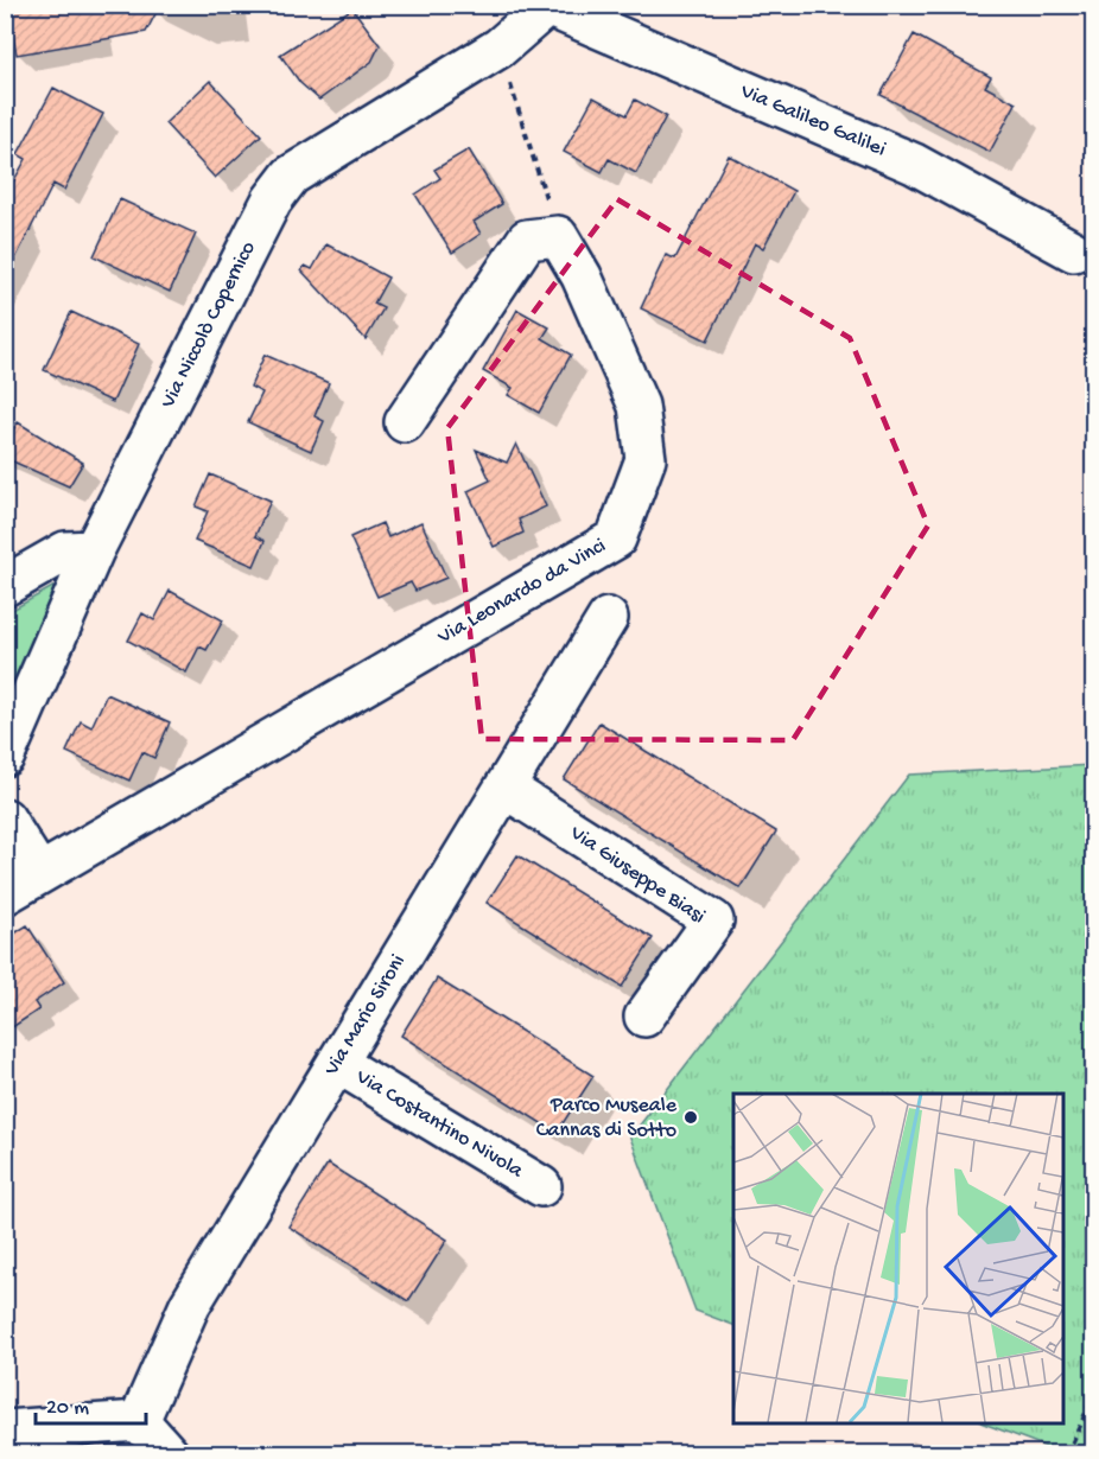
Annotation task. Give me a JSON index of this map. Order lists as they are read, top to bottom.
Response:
{
  "streets": {
    "street": [
      "Via Galileo Galilei",
      "Via Niccolò Copernico",
      "Via Leonardo da Vinci",
      "Via Giuseppe Biasi",
      "Via Mario Sironi",
      "Via Costantino Nivola"
    ]
  },
  "crossings": [
    ["Via Galileo Galilei", "Via Niccolò Copernico"],
    ["Via Giuseppe Biasi", "Via Mario Sironi"],
    ["Via Mario Sironi", "Via Costantino Nivola"]
  ],
  "places": ["Parco Museale Cannas di Sotto"],
  "scale_bar": "20 m"
}
